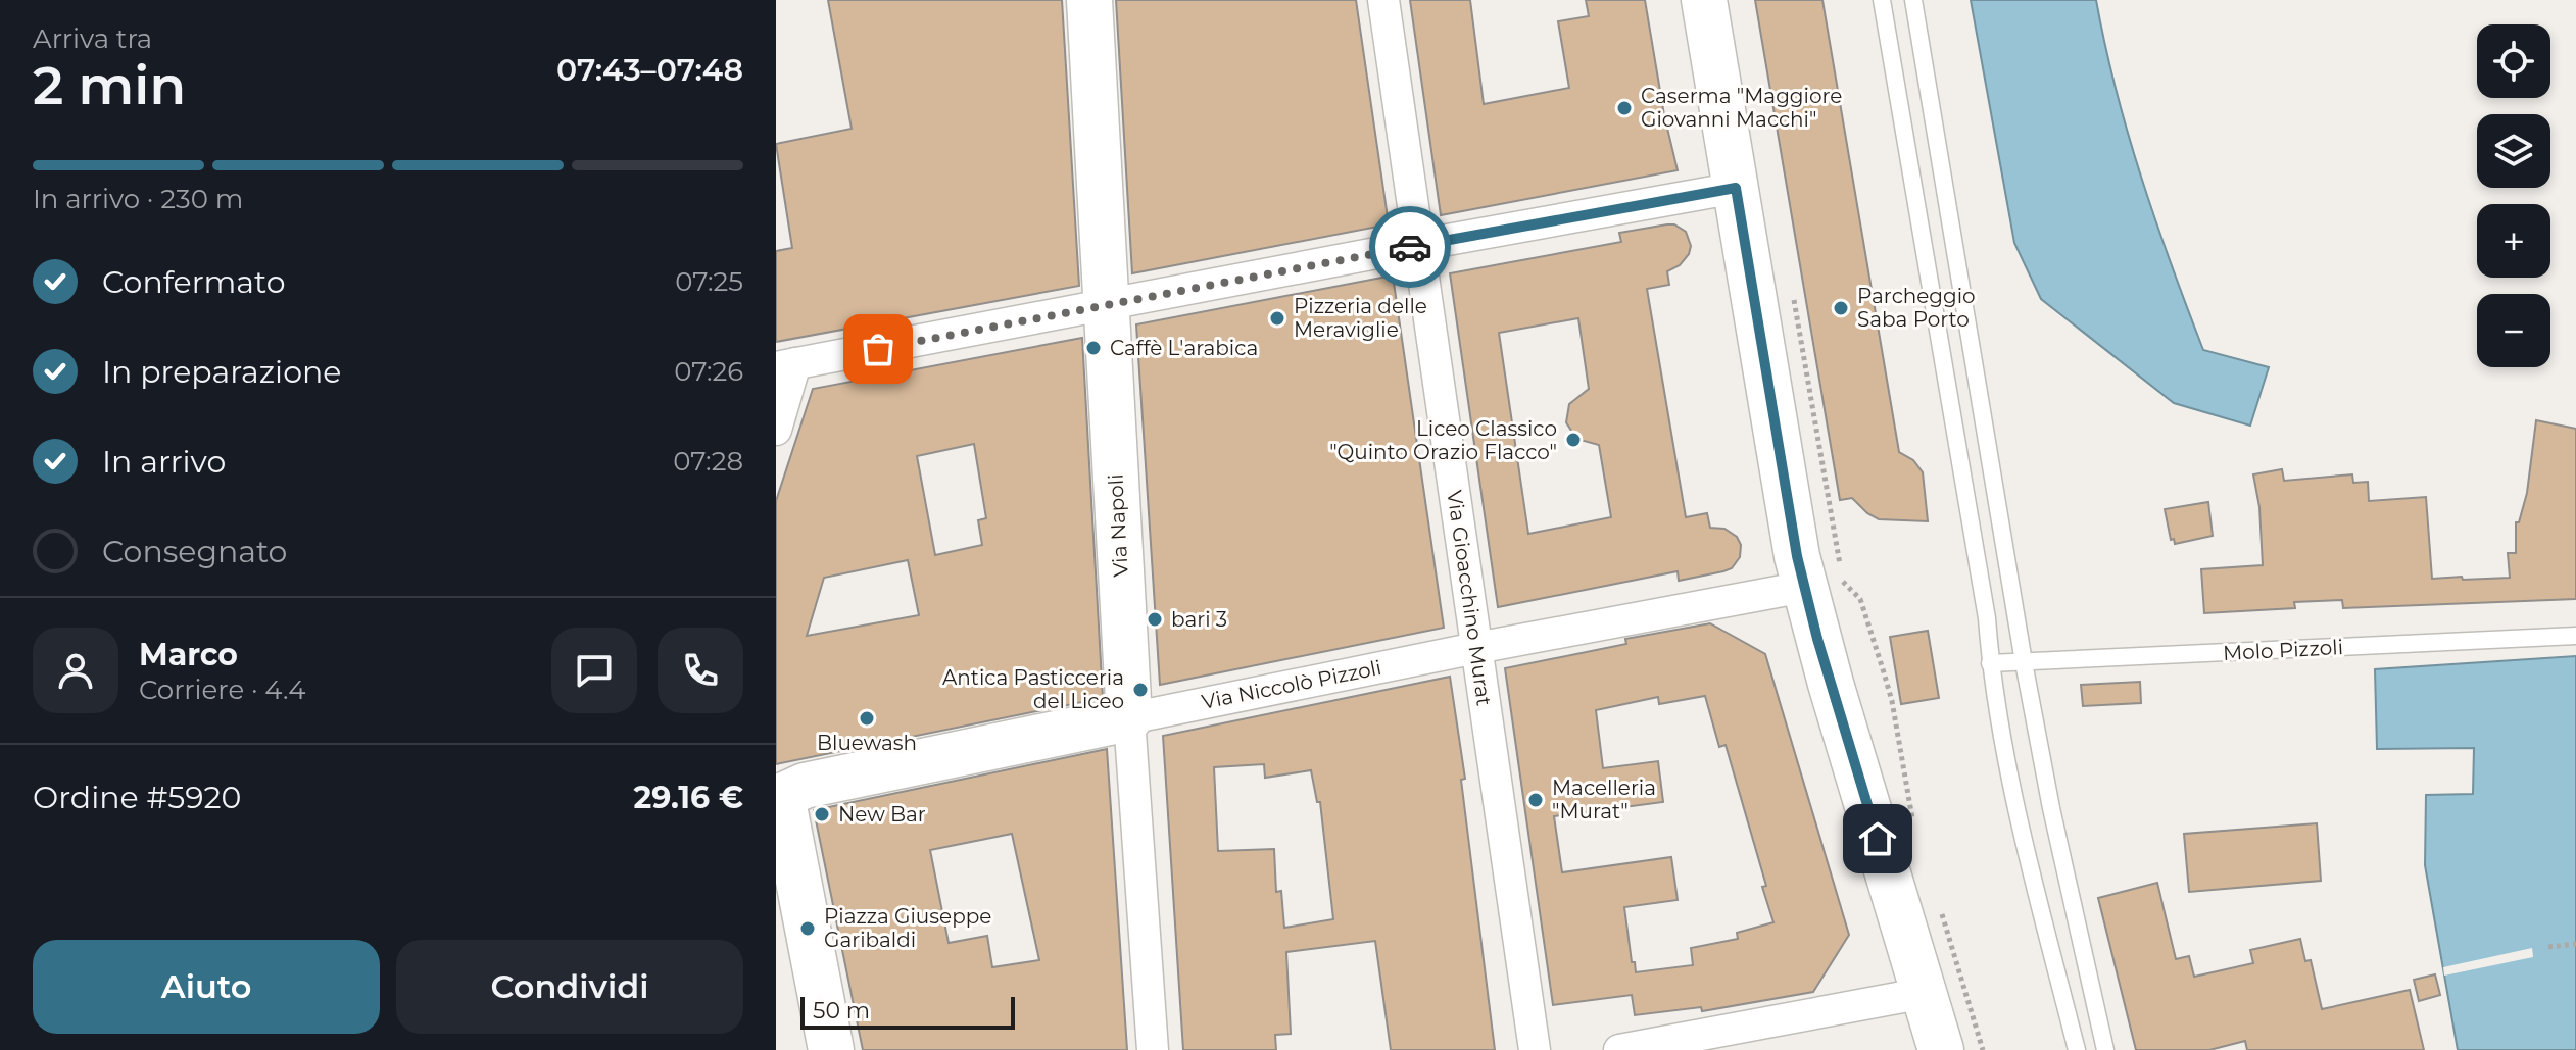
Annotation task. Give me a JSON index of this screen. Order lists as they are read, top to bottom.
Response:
{
  "streets": {
    "street": ["Via Napoli", "Via Gioacchino Murat", "Via Niccolò Pizzoli"],
    "lane": ["Molo Pizzoli"]
  },
  "crossings": [
    ["Via Napoli", "Via Niccolò Pizzoli"],
    ["Via Gioacchino Murat", "Via Niccolò Pizzoli"]
  ],
  "places": [
    "Caserma \"Maggiore Giovanni Macchi\"",
    "Parcheggio Saba Porto",
    "Pizzeria delle Meraviglie",
    "Caffè L'arabica",
    "Liceo Classico \"Quinto Orazio Flacco\"",
    "bari 3",
    "Antica Pasticceria del Liceo",
    "Bluewash",
    "Macelleria \"Murat\"",
    "New Bar",
    "Piazza Giuseppe Garibaldi"
  ],
  "scale_bar": "50 m",
  "page": {
    "heading": ["2 min", "Arriva tra", "07:43–07:48"],
    "panel": [
      "Marco",
      "Corriere · 4.4",
      "Ordine #5920",
      "29.16 €"
    ],
    "map_buttons": ["+", "−"],
    "bar": "In arrivo · 230 m",
    "list": [
      ["Confermato", "07:25"],
      ["In preparazione", "07:26"],
      ["In arrivo", "07:28"],
      "Consegnato"
    ],
    "buttons": ["Aiuto", "Condividi"],
    "scale": "50 m"
  }
}
